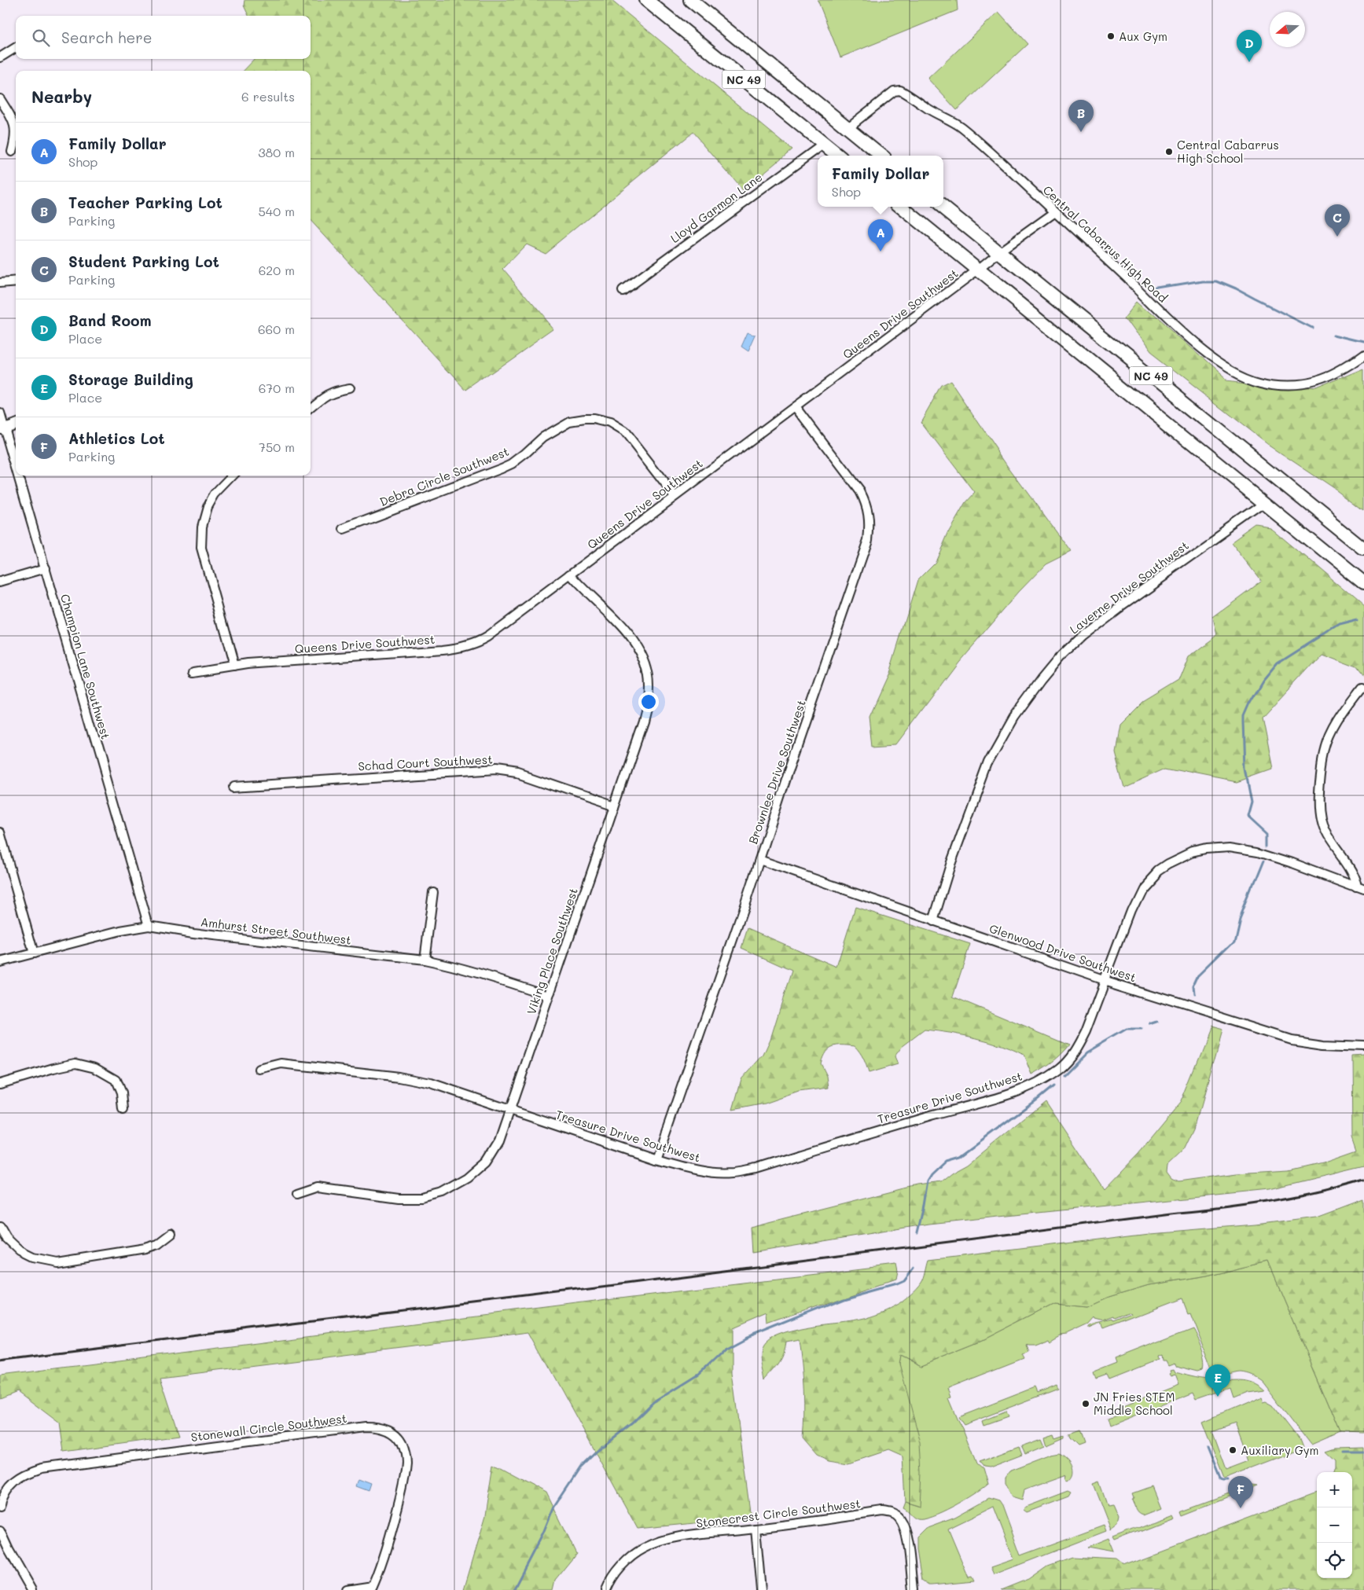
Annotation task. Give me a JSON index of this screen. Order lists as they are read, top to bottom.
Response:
{
  "streets": {
    "highway": ["NC 49"],
    "street": [
      "Lloyd Garmon Lane",
      "Central Cabarrus High Road",
      "Queens Drive Southwest",
      "Debra Circle Southwest",
      "Laverne Drive Southwest",
      "Champion Lane Southwest",
      "Schad Court Southwest",
      "Brownlee Drive Southwest",
      "Amhurst Street Southwest",
      "Viking Place Southwest",
      "Glenwood Drive Southwest",
      "Treasure Drive Southwest",
      "Stonewall Circle Southwest",
      "Stonecrest Circle Southwest"
    ]
  },
  "crossings": [
    ["NC 49", "Lloyd Garmon Lane"],
    ["NC 49", "Central Cabarrus High Road"],
    ["NC 49", "Queens Drive Southwest"],
    ["NC 49", "Laverne Drive Southwest"],
    ["Central Cabarrus High Road", "Queens Drive Southwest"],
    ["Queens Drive Southwest", "Debra Circle Southwest"],
    ["Queens Drive Southwest", "Brownlee Drive Southwest"],
    ["Queens Drive Southwest", "Viking Place Southwest"],
    ["Laverne Drive Southwest", "Glenwood Drive Southwest"],
    ["Champion Lane Southwest", "Amhurst Street Southwest"],
    ["Schad Court Southwest", "Viking Place Southwest"],
    ["Brownlee Drive Southwest", "Glenwood Drive Southwest"],
    ["Brownlee Drive Southwest", "Treasure Drive Southwest"],
    ["Amhurst Street Southwest", "Viking Place Southwest"],
    ["Viking Place Southwest", "Treasure Drive Southwest"],
    ["Glenwood Drive Southwest", "Treasure Drive Southwest"]
  ],
  "places": [
    "Aux Gym",
    "Central Cabarrus High School",
    "JN Fries STEM Middle School",
    "Auxiliary Gym"
  ],
  "north": "left",
  "page": {
    "search": "Search here",
    "pins": [
      "D",
      "B",
      "C",
      "A",
      "E",
      "F"
    ],
    "heading": ["Nearby", "6 results"],
    "list": [
      {
        "mark": "A",
        "name": "Family Dollar",
        "note": "Shop",
        "value": "380 m"
      },
      {
        "mark": "B",
        "name": "Teacher Parking Lot",
        "note": "Parking",
        "value": "540 m"
      },
      {
        "mark": "C",
        "name": "Student Parking Lot",
        "note": "Parking",
        "value": "620 m"
      },
      {
        "mark": "D",
        "name": "Band Room",
        "note": "Place",
        "value": "660 m"
      },
      {
        "mark": "E",
        "name": "Storage Building",
        "note": "Place",
        "value": "670 m"
      },
      {
        "mark": "F",
        "name": "Athletics Lot",
        "note": "Parking",
        "value": "750 m"
      }
    ],
    "popup": ["Family Dollar", "Shop"],
    "map_buttons": ["+", "−"]
  }
}
